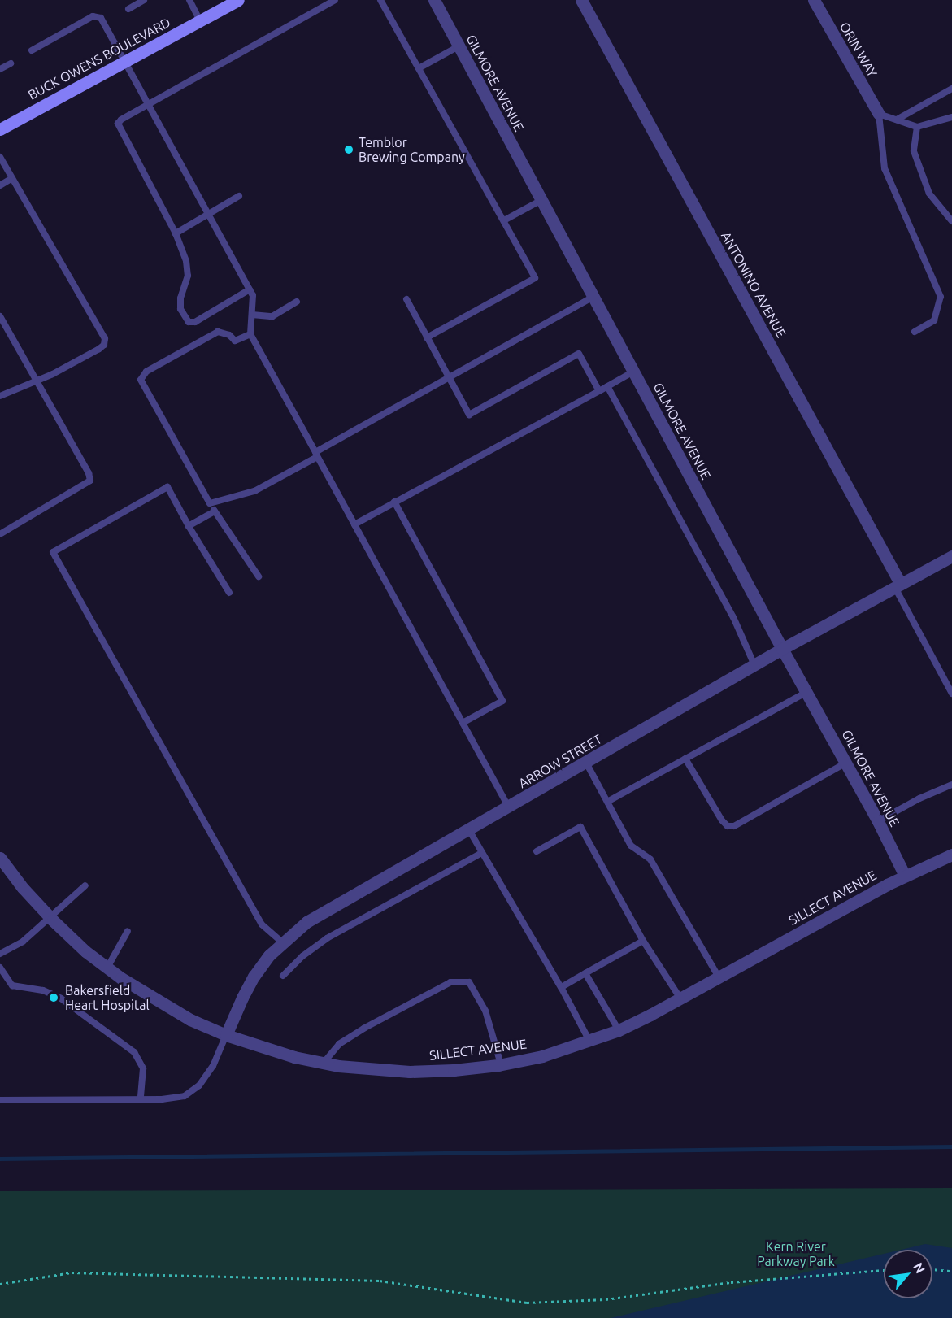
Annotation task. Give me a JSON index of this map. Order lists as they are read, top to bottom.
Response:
{
  "streets": {
    "main road": ["BUCK OWENS BOULEVARD"],
    "street": [
      "ORIN WAY",
      "GILMORE AVENUE",
      "ANTONINO AVENUE",
      "ARROW STREET",
      "SILLECT AVENUE"
    ]
  },
  "crossings": [
    ["GILMORE AVENUE", "ARROW STREET"],
    ["GILMORE AVENUE", "SILLECT AVENUE"],
    ["ANTONINO AVENUE", "ARROW STREET"],
    ["ARROW STREET", "SILLECT AVENUE"]
  ],
  "parks": ["Kern River Parkway Park"],
  "places": ["Temblor Brewing Company", "Bakersfield Heart Hospital"],
  "north": "top right"
}
